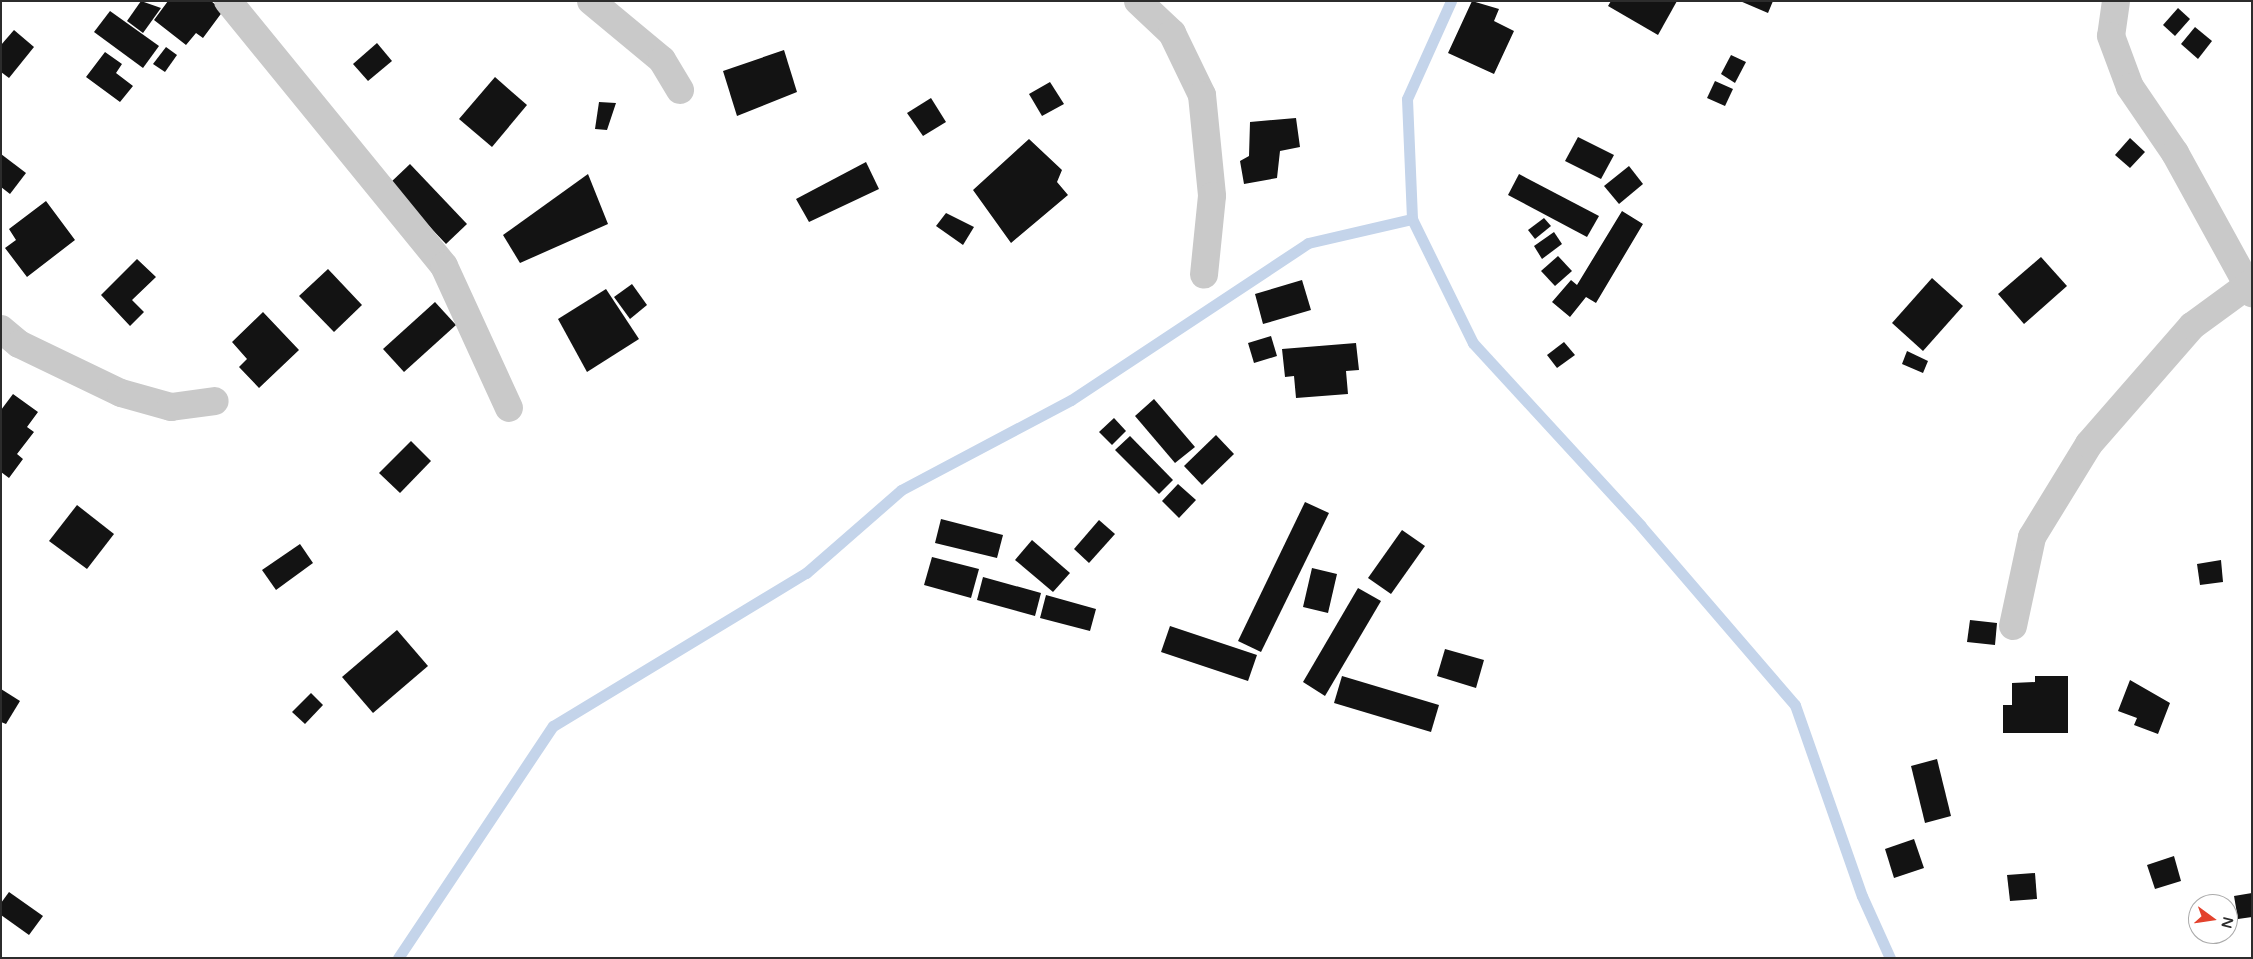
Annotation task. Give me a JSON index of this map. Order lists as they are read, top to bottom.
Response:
{
  "north": "right"
}
